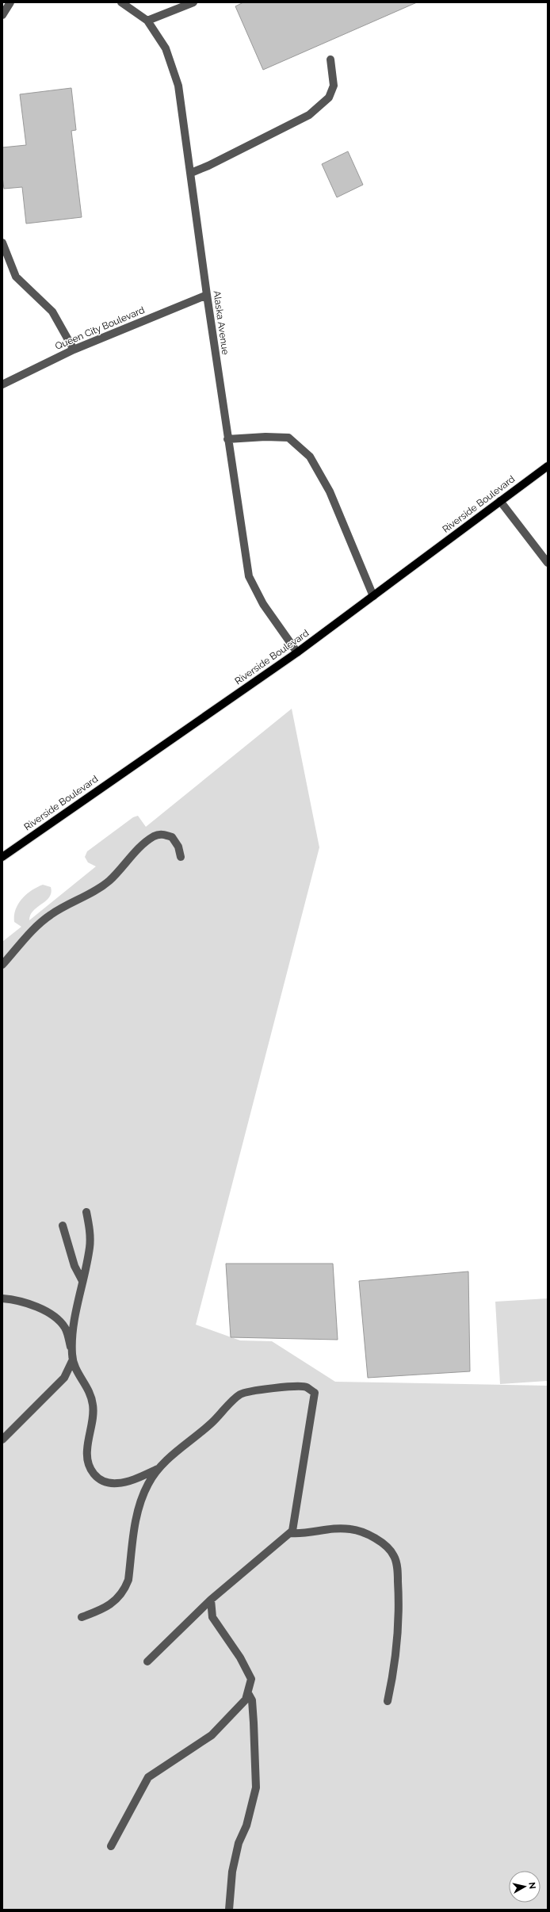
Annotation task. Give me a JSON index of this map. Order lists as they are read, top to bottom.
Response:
{
  "streets": {
    "main road": ["Riverside Boulevard"],
    "street": ["Alaska Avenue", "Queen City Boulevard"]
  },
  "crossings": [
    ["Alaska Avenue", "Queen City Boulevard"],
    ["Alaska Avenue", "Riverside Boulevard"]
  ],
  "north": "right"
}
